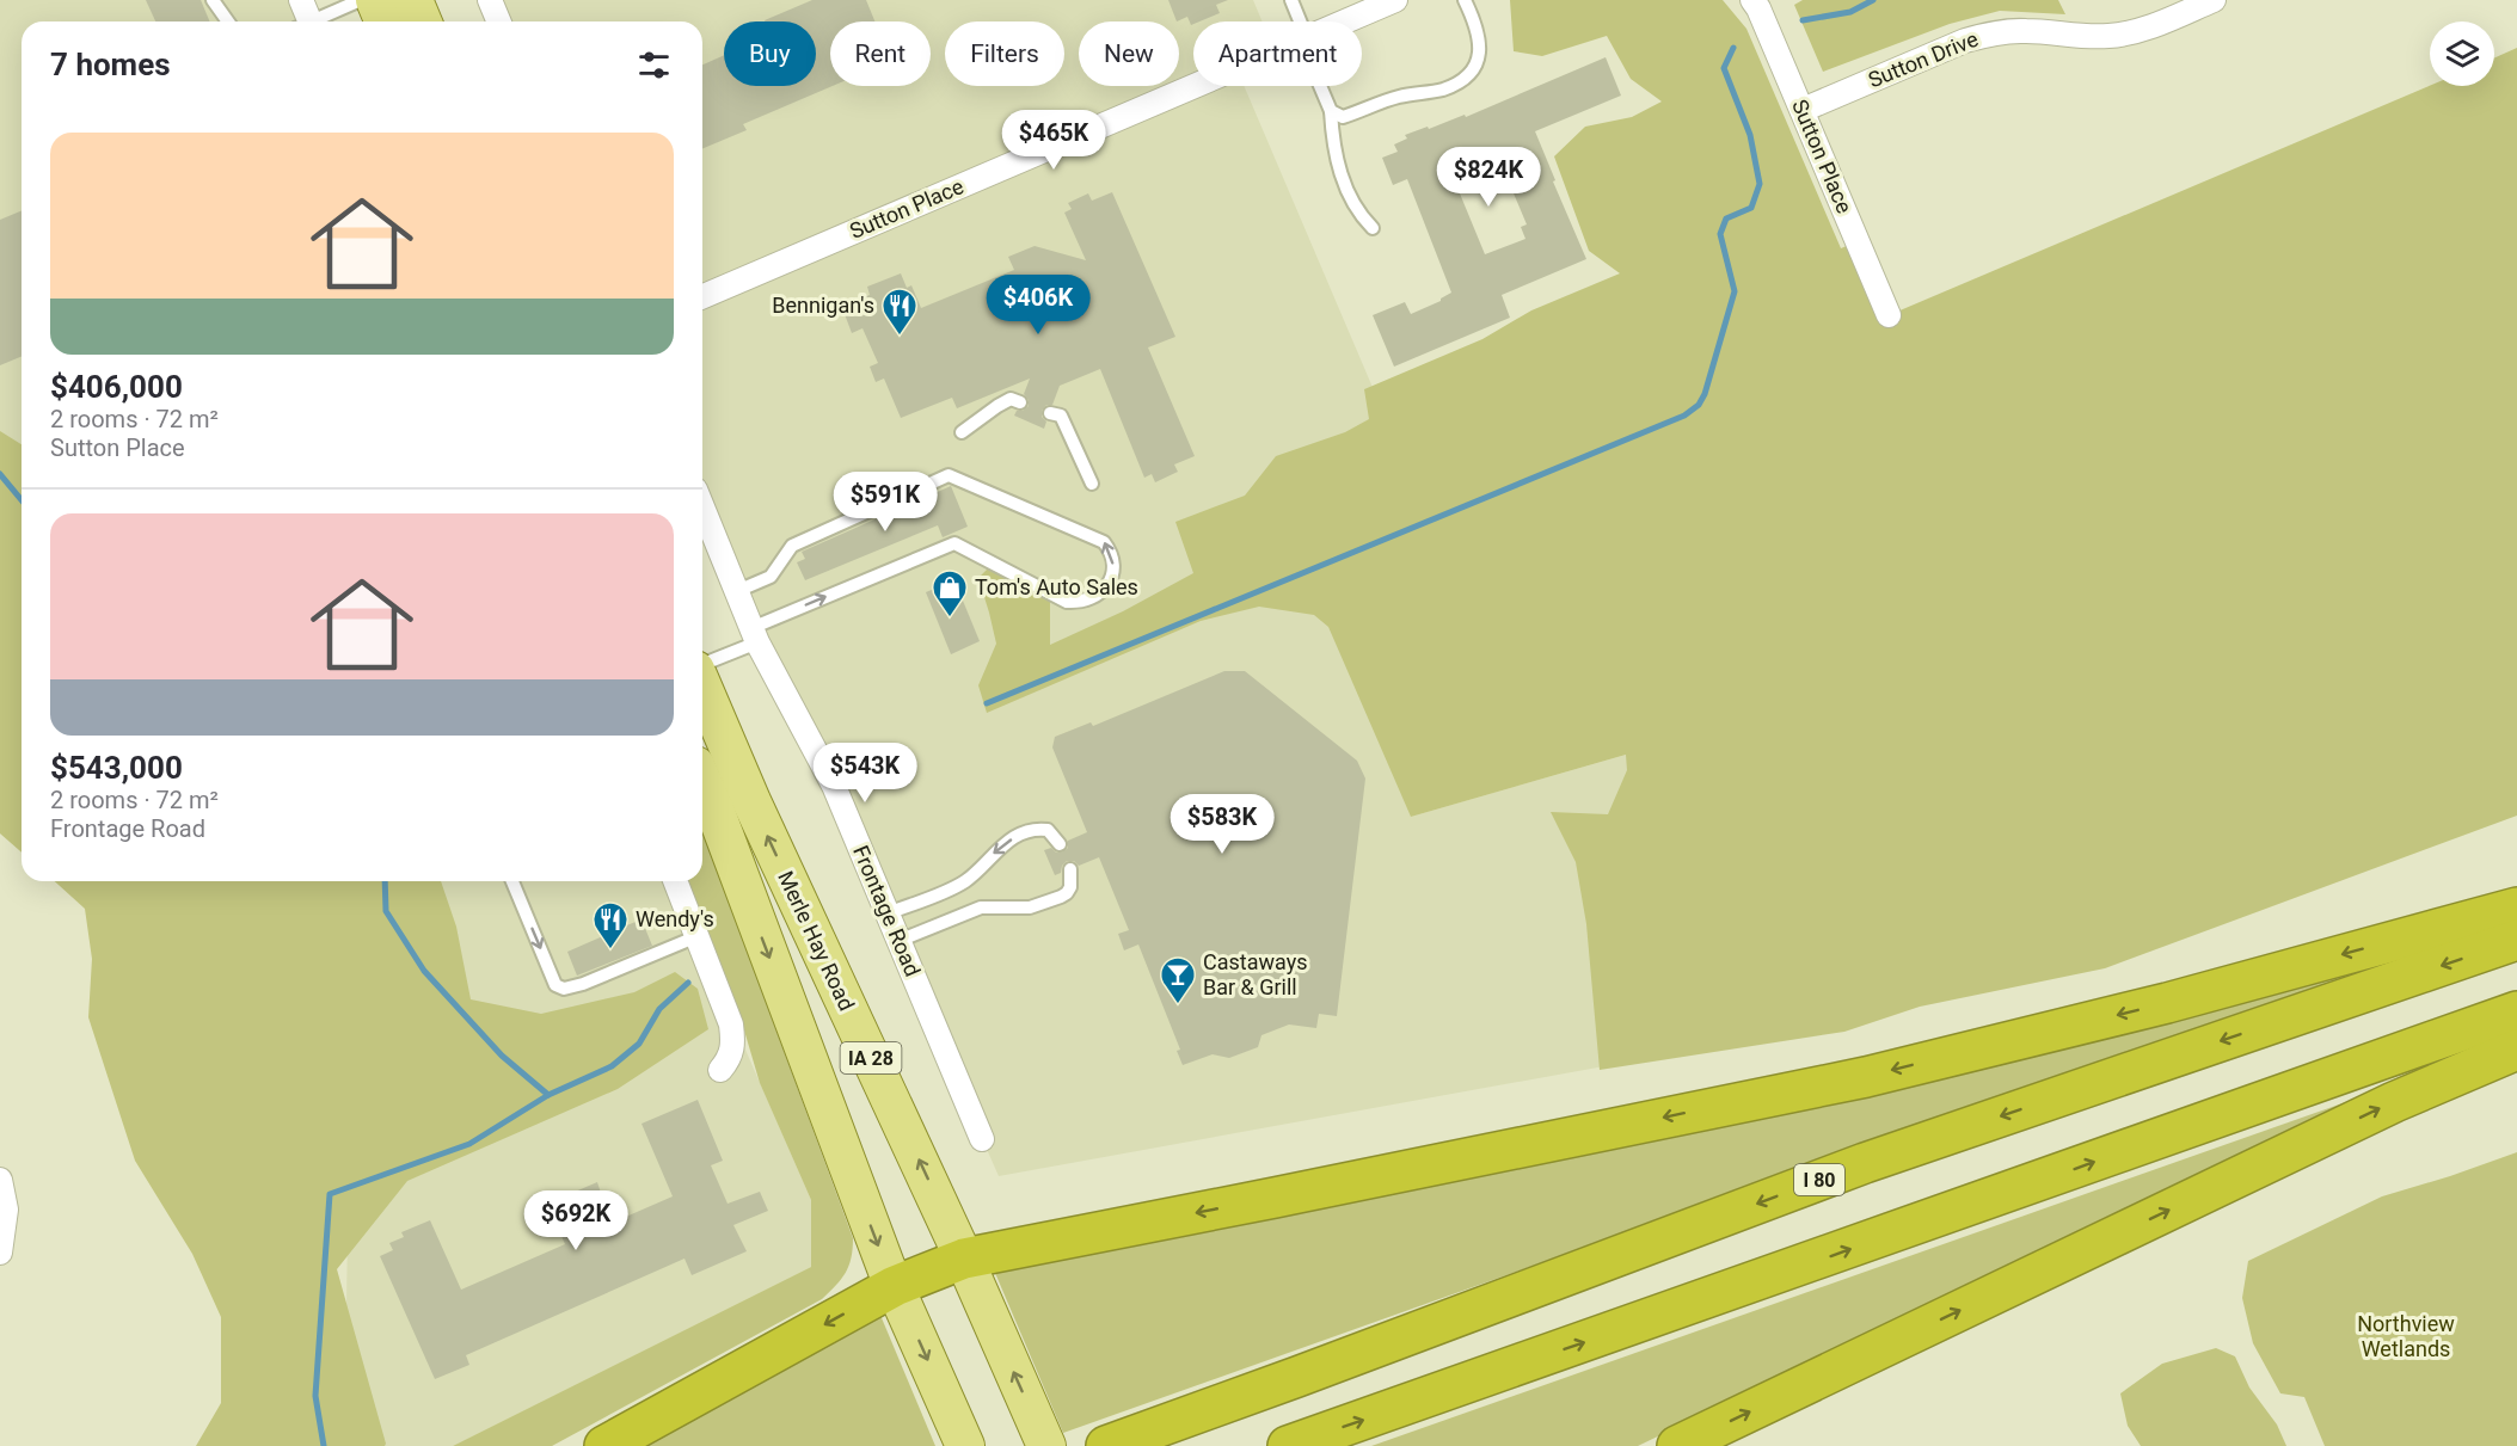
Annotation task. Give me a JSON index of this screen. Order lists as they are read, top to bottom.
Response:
{
  "streets": {
    "highway": ["I 80"],
    "main road": ["Merle Hay Road", "IA 28"],
    "street": ["Sutton Drive", "Sutton Place", "Frontage Road"]
  },
  "crossings": [
    ["Sutton Drive", "Sutton Place"]
  ],
  "parks": ["Northview Wetlands"],
  "places": {
    "restaurant": ["Bennigan's", "Wendy's"],
    "shop": ["Tom's Auto Sales"],
    "bar": ["Castaways Bar & Grill"]
  },
  "page": {
    "chip": [
      "Buy",
      "Rent",
      "Filters",
      "New",
      "Apartment"
    ],
    "heading": "7 homes",
    "list": [
      {
        "name": "$406,000",
        "note": "2 rooms · 72 m² · Sutton Place"
      },
      {
        "name": "$543,000",
        "note": "2 rooms · 72 m² · Frontage Road"
      }
    ],
    "price": [
      "$465K",
      "$824K",
      "$406K",
      "$591K",
      "$543K",
      "$583K",
      "$692K"
    ]
  }
}
